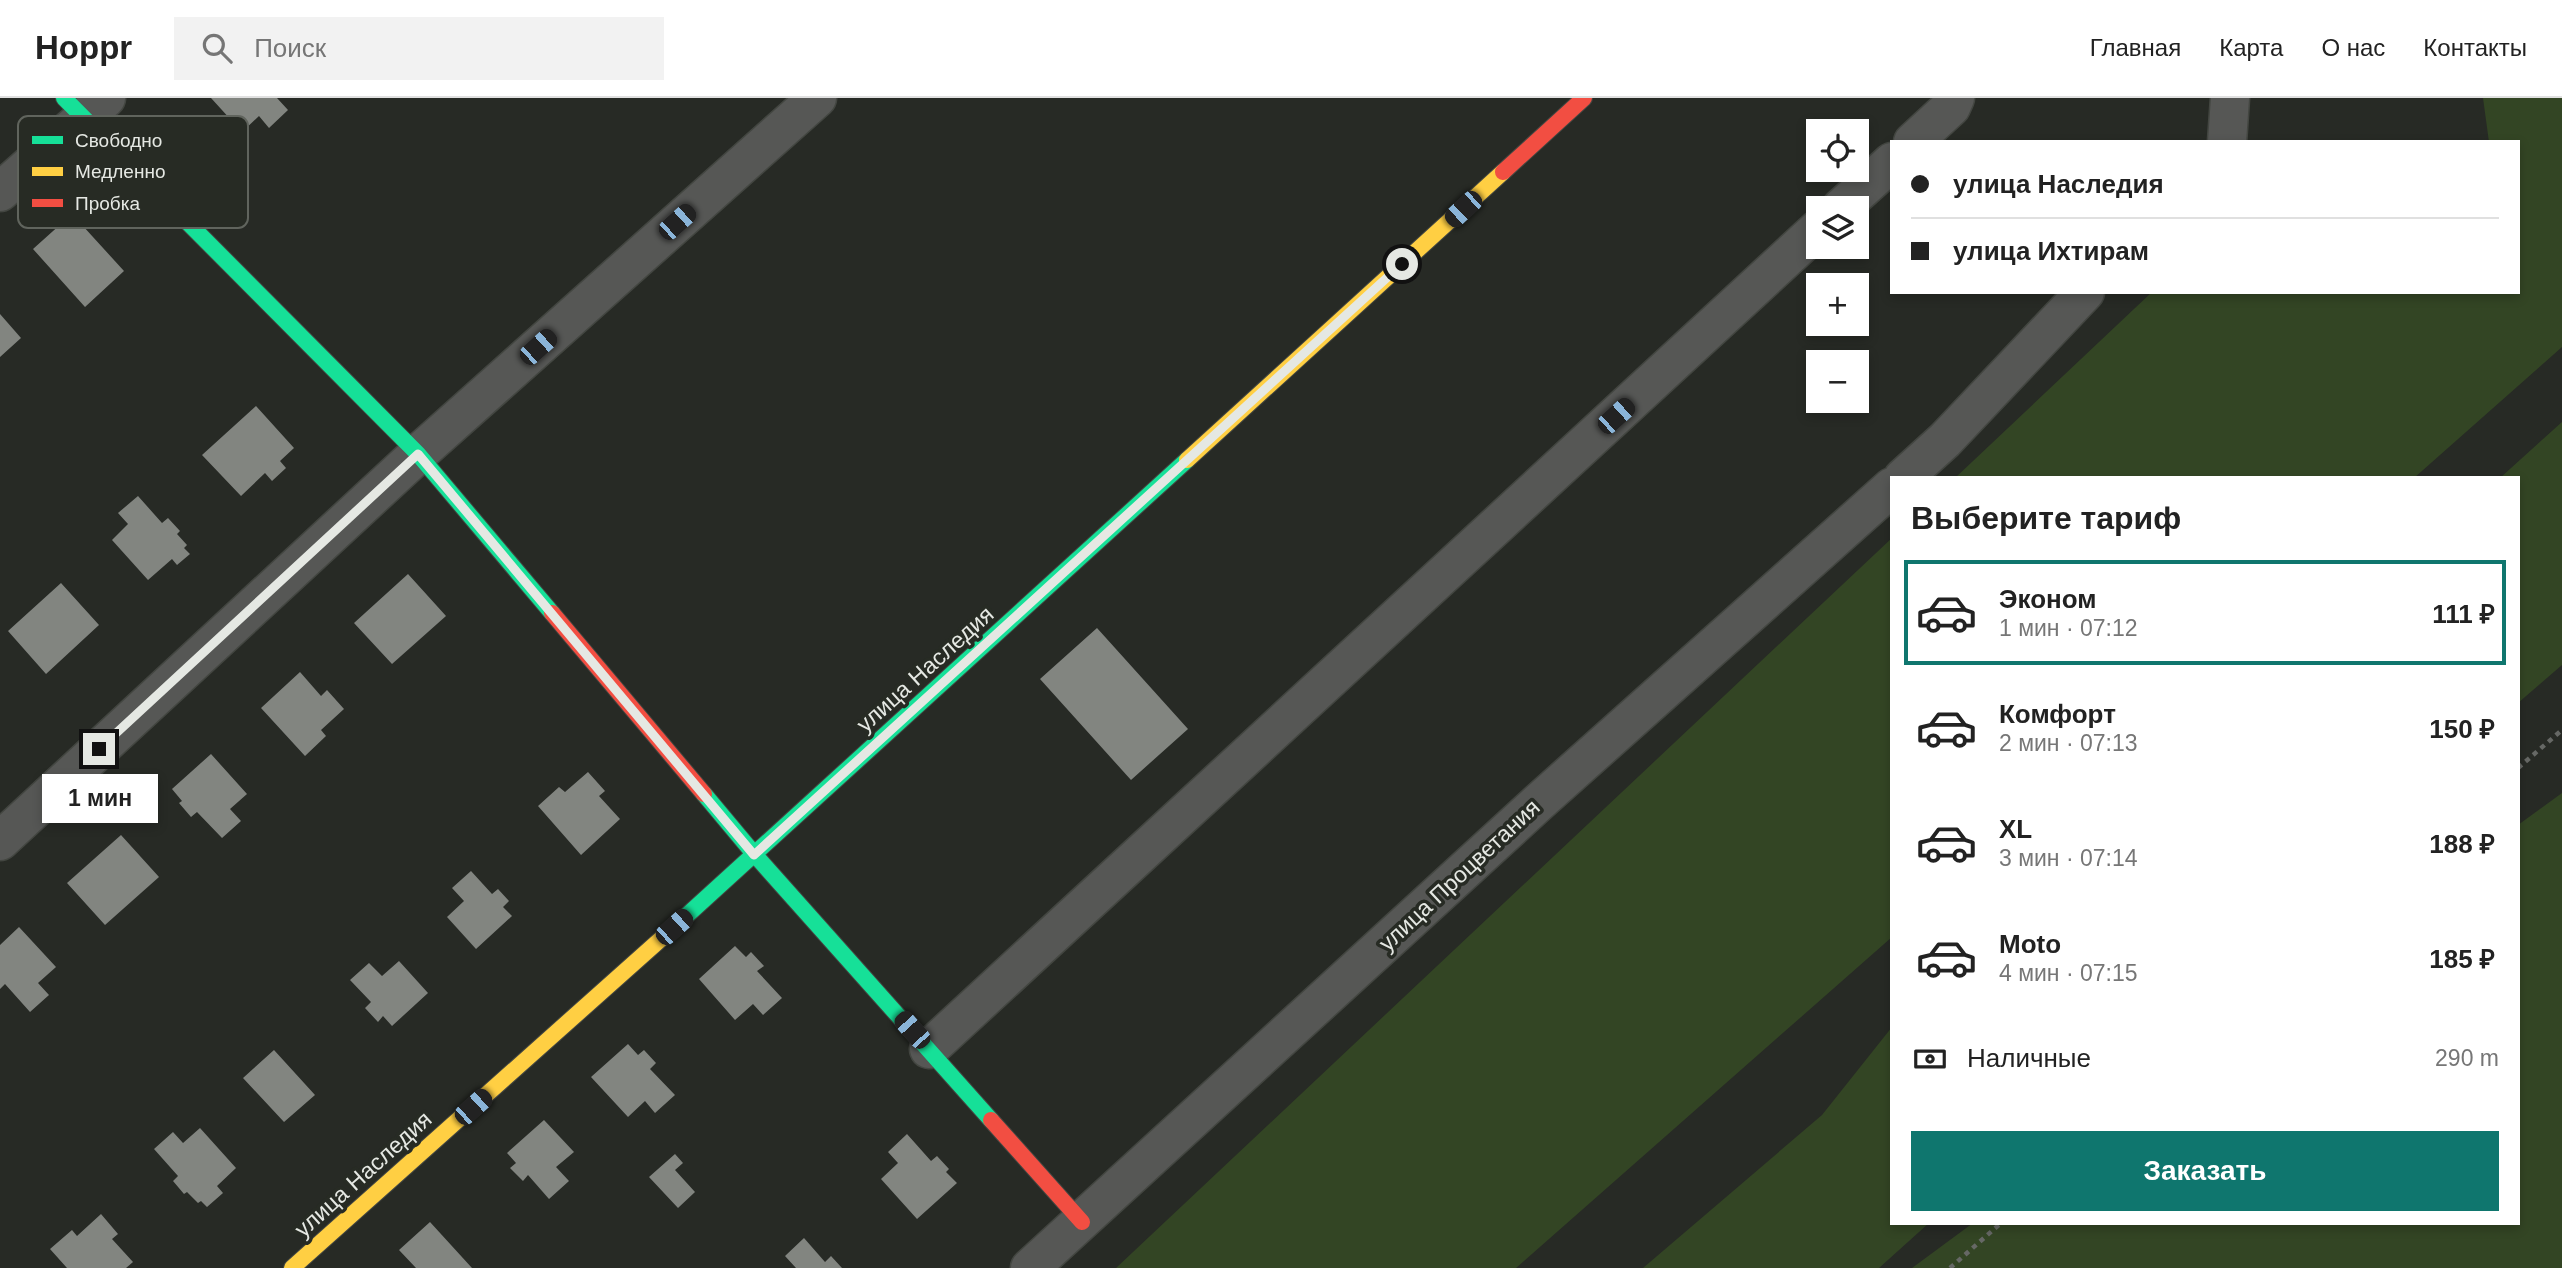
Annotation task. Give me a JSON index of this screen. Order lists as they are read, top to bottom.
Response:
{
  "streets": {
    "street": ["улица Наследия", "улица Процветания"]
  },
  "legend": ["Свободно", "Медленно", "Пробка"],
  "page": {
    "header": "Hoppr",
    "search": "Поиск",
    "nav": [
      "Главная",
      "Карта",
      "О нас",
      "Контакты"
    ],
    "map_buttons": ["+", "−"],
    "banner": ["улица Наследия", "улица Ихтирам"],
    "heading": "Выберите тариф",
    "list": [
      {
        "name": "Эконом",
        "note": "1 мин · 07:12",
        "value": "111 ₽"
      },
      {
        "name": "Комфорт",
        "note": "2 мин · 07:13",
        "value": "150 ₽"
      },
      {
        "name": "XL",
        "note": "3 мин · 07:14",
        "value": "188 ₽"
      },
      {
        "name": "Moto",
        "note": "4 мин · 07:15",
        "value": "185 ₽"
      }
    ],
    "bubble": "1 мин",
    "pay": ["Наличные", "290 m"],
    "buttons": "Заказать"
  }
}
